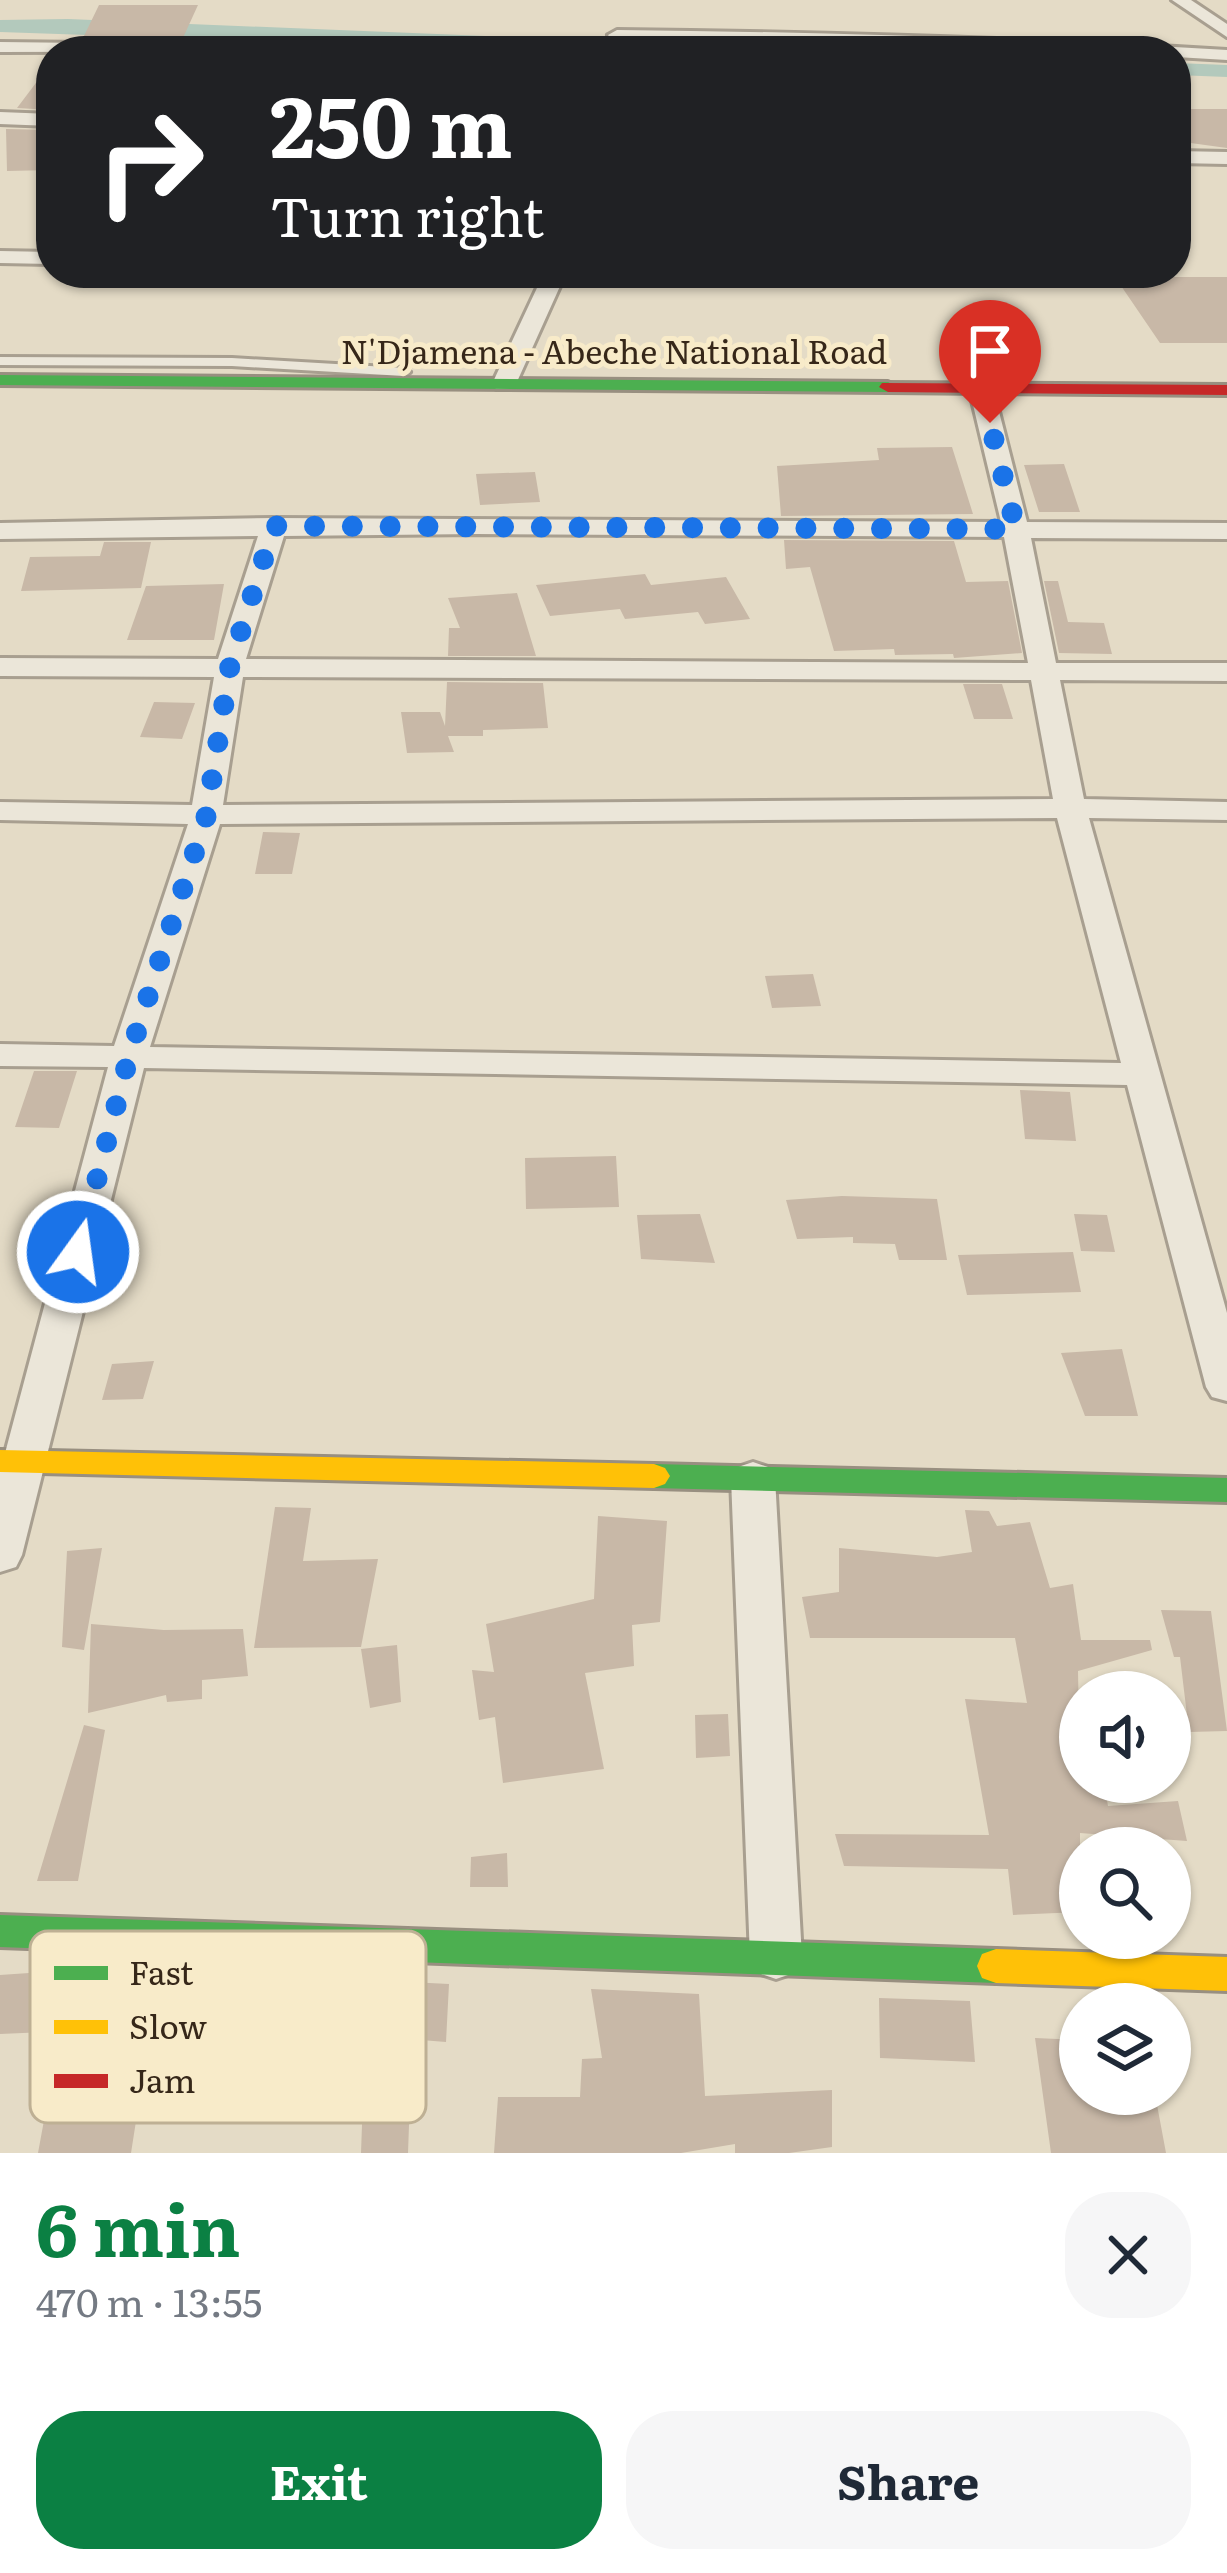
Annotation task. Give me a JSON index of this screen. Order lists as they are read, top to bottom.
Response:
{
  "streets": {
    "main road": ["N'Djamena - Abeche National Road"]
  },
  "legend": ["Fast", "Slow", "Jam"],
  "page": {
    "turn": ["250 m", "Turn right"],
    "heading": ["6 min", "470 m · 13:55"],
    "buttons": ["Exit", "Share"]
  }
}
